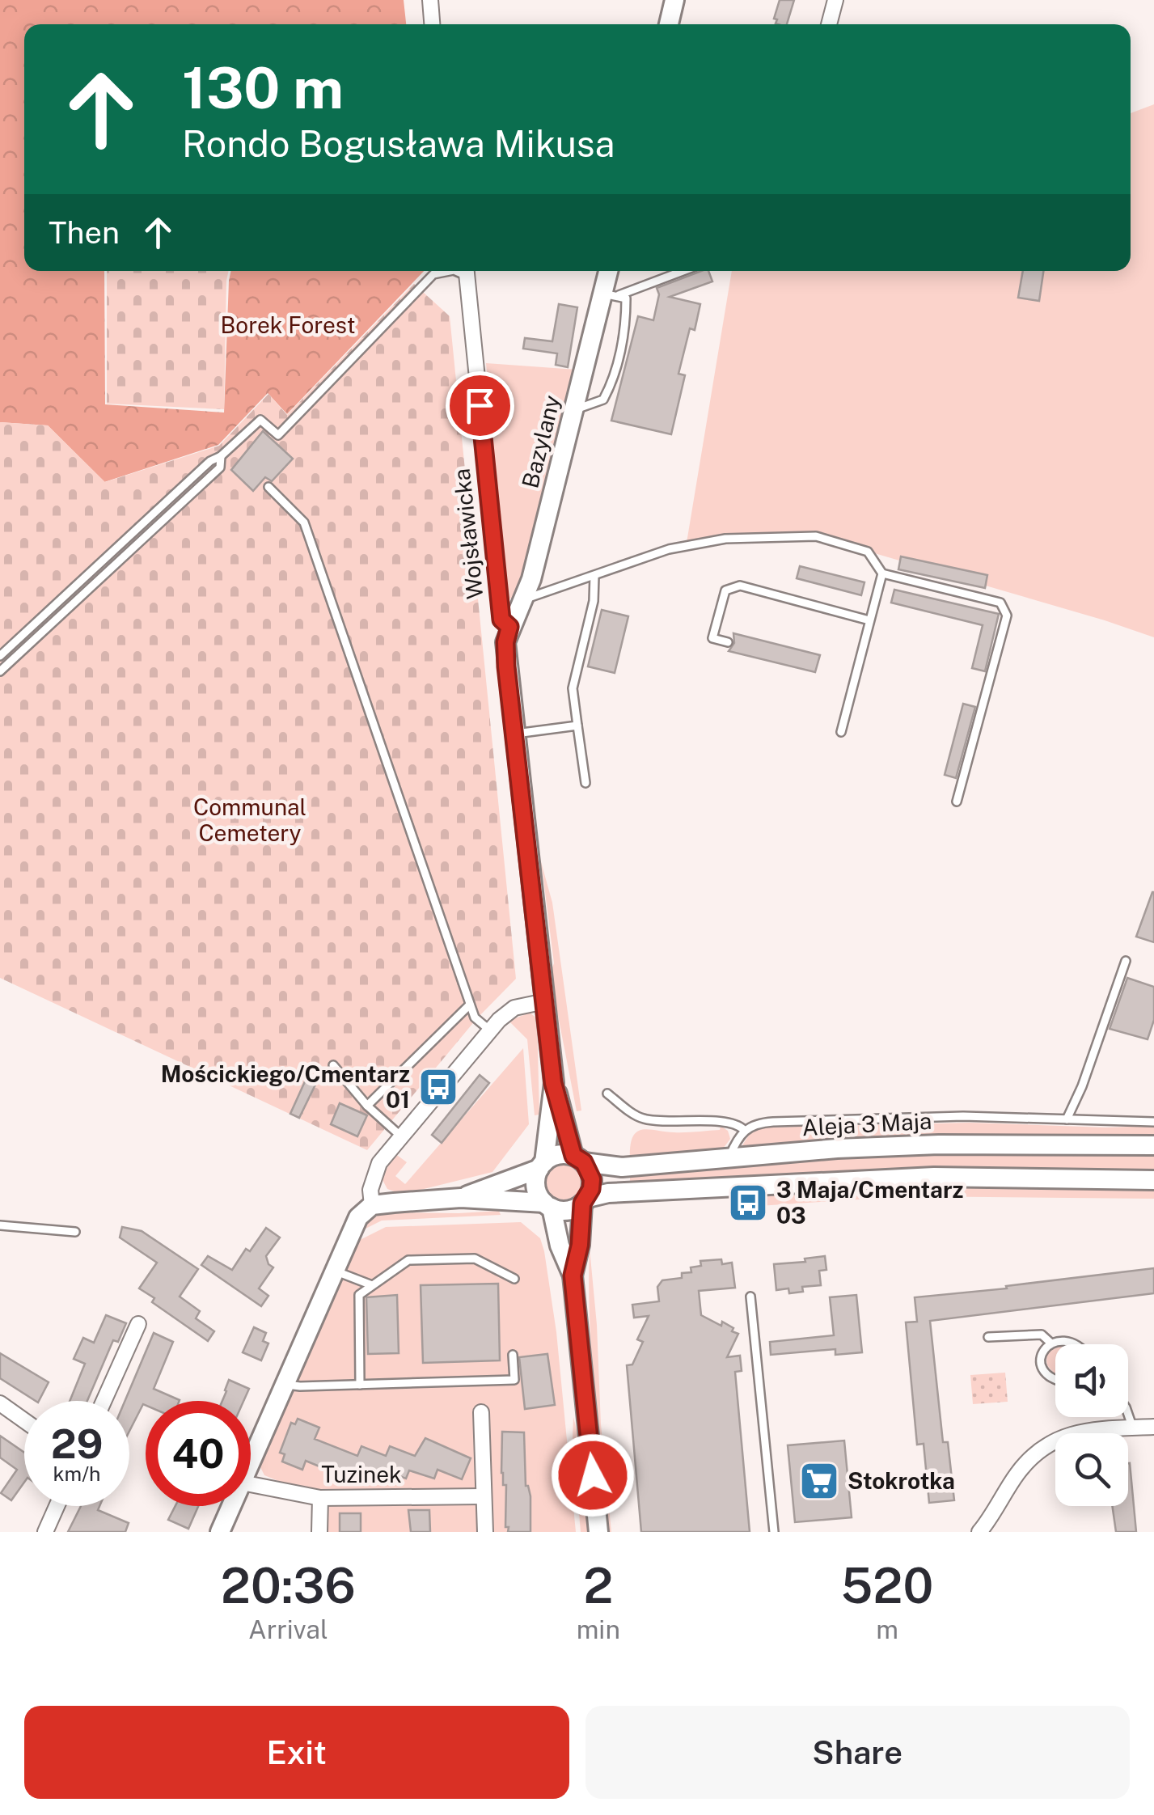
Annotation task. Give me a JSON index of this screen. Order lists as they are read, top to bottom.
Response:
{
  "streets": {
    "street": [
      "Bazylany",
      "Wojsławicka",
      "Aleja 3 Maja",
      "Tuzinek"
    ]
  },
  "crossings": [
    ["Bazylany", "Wojsławicka"],
    ["Wojsławicka", "Aleja 3 Maja"]
  ],
  "parks": ["Borek Forest", "Communal Cemetery"],
  "places": {
    "bus stop": ["Mościckiego/Cmentarz 01", "3 Maja/Cmentarz 03"],
    "supermarket": ["Stokrotka"]
  },
  "page": {
    "turn": ["130 m", "Rondo Bogusława Mikusa"],
    "then": "Then",
    "speed": "29 km/h",
    "limit": "40",
    "eta": [
      "20:36",
      "Arrival",
      "2",
      "min",
      "520",
      "m"
    ],
    "buttons": ["Exit", "Share"]
  }
}
